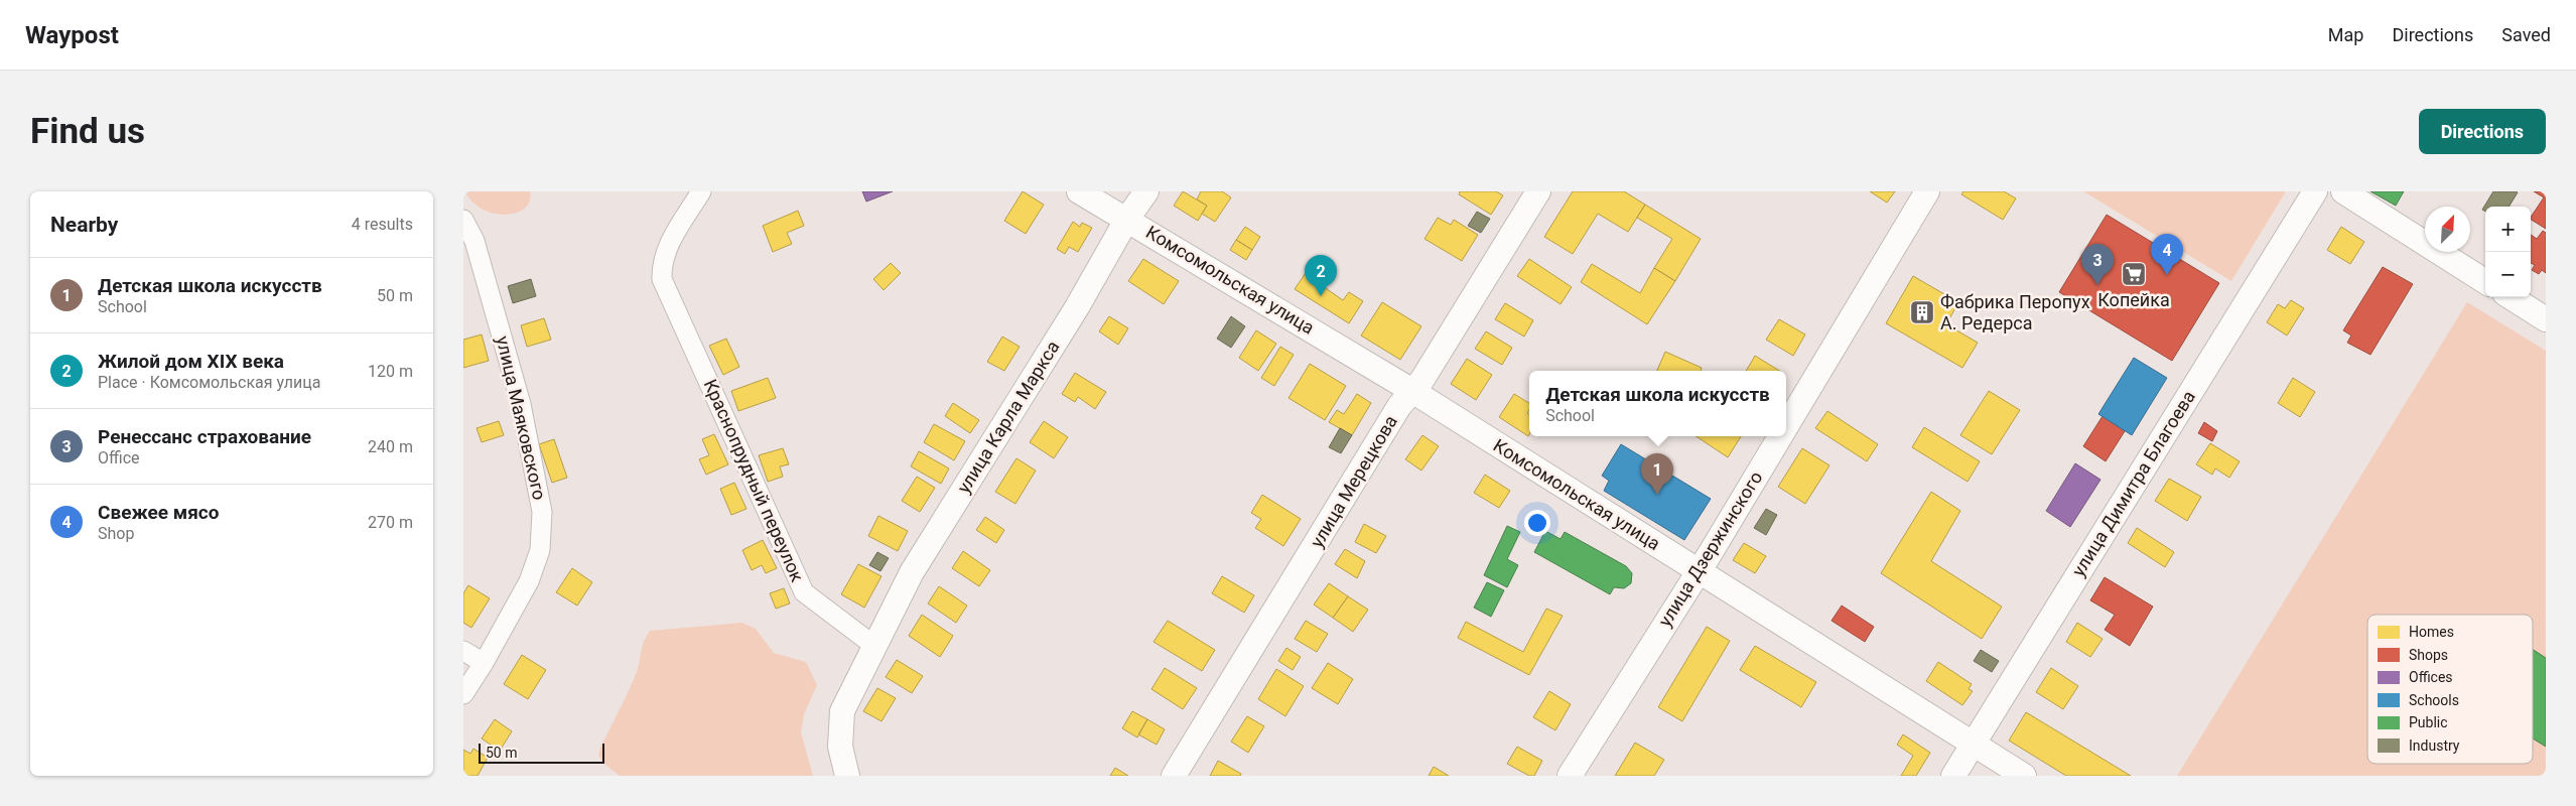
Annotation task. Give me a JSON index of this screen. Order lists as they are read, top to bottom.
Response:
{
  "streets": {
    "street": [
      "Комсомольская улица",
      "улица Карла Маркса",
      "улица Маяковского",
      "Краснопрудный переулок",
      "улица Мерецкова",
      "улица Димитра Благоева",
      "улица Дзержинского"
    ]
  },
  "crossings": [
    ["Комсомольская улица", "улица Карла Маркса"],
    ["Комсомольская улица", "улица Мерецкова"],
    ["Комсомольская улица", "улица Димитра Благоева"],
    ["Комсомольская улица", "улица Дзержинского"],
    ["улица Карла Маркса", "Краснопрудный переулок"]
  ],
  "places": {
    "supermarket": ["Копейка"],
    "building": ["Фабрика Перопух А. Редерса"]
  },
  "legend": [
    "Homes",
    "Shops",
    "Offices",
    "Schools",
    "Public",
    "Industry"
  ],
  "scale_bar": "50 m",
  "north": "top right",
  "page": {
    "header": "Waypost",
    "nav": ["Map", "Directions", "Saved"],
    "buttons": "Directions",
    "title": "Find us",
    "heading": ["Nearby", "4 results"],
    "map_buttons": ["+", "−"],
    "pins": [
      "4",
      "3",
      "2",
      "1"
    ],
    "list": [
      {
        "mark": "1",
        "name": "Детская школа искусств",
        "note": "School",
        "value": "50 m"
      },
      {
        "mark": "2",
        "name": "Жилой дом XIX века",
        "note": "Place · Комсомольская улица",
        "value": "120 m"
      },
      {
        "mark": "3",
        "name": "Ренессанс страхование",
        "note": "Office",
        "value": "240 m"
      },
      {
        "mark": "4",
        "name": "Свежее мясо",
        "note": "Shop",
        "value": "270 m"
      }
    ],
    "popup": ["Детская школа искусств", "School"],
    "scale": "50 m"
  }
}
